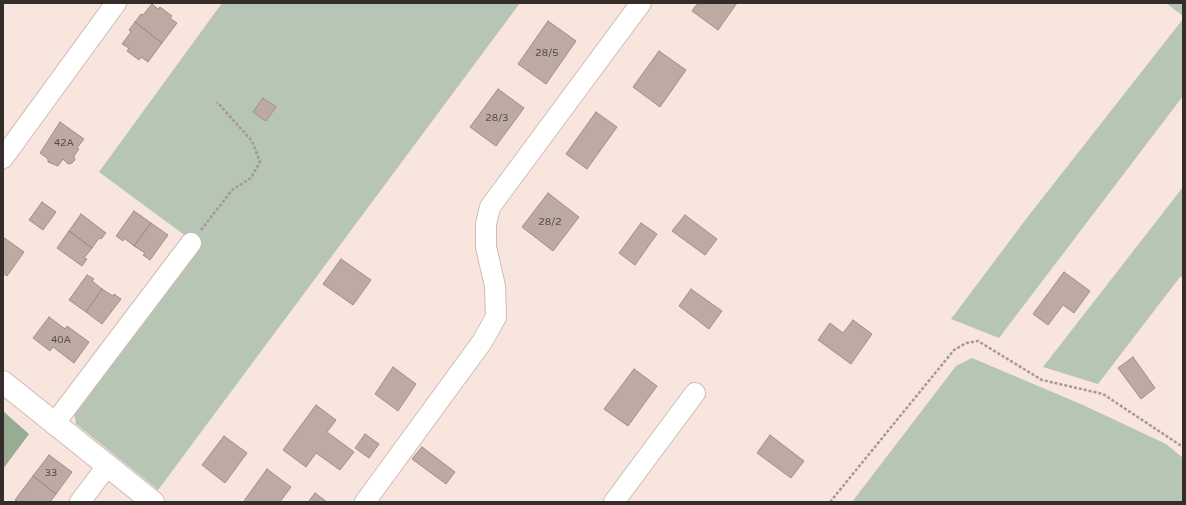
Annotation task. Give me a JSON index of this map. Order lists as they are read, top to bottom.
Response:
{
  "house_numbers": [
    "28/5",
    "28/3",
    "42A",
    "28/2",
    "40A",
    "33"
  ]
}
